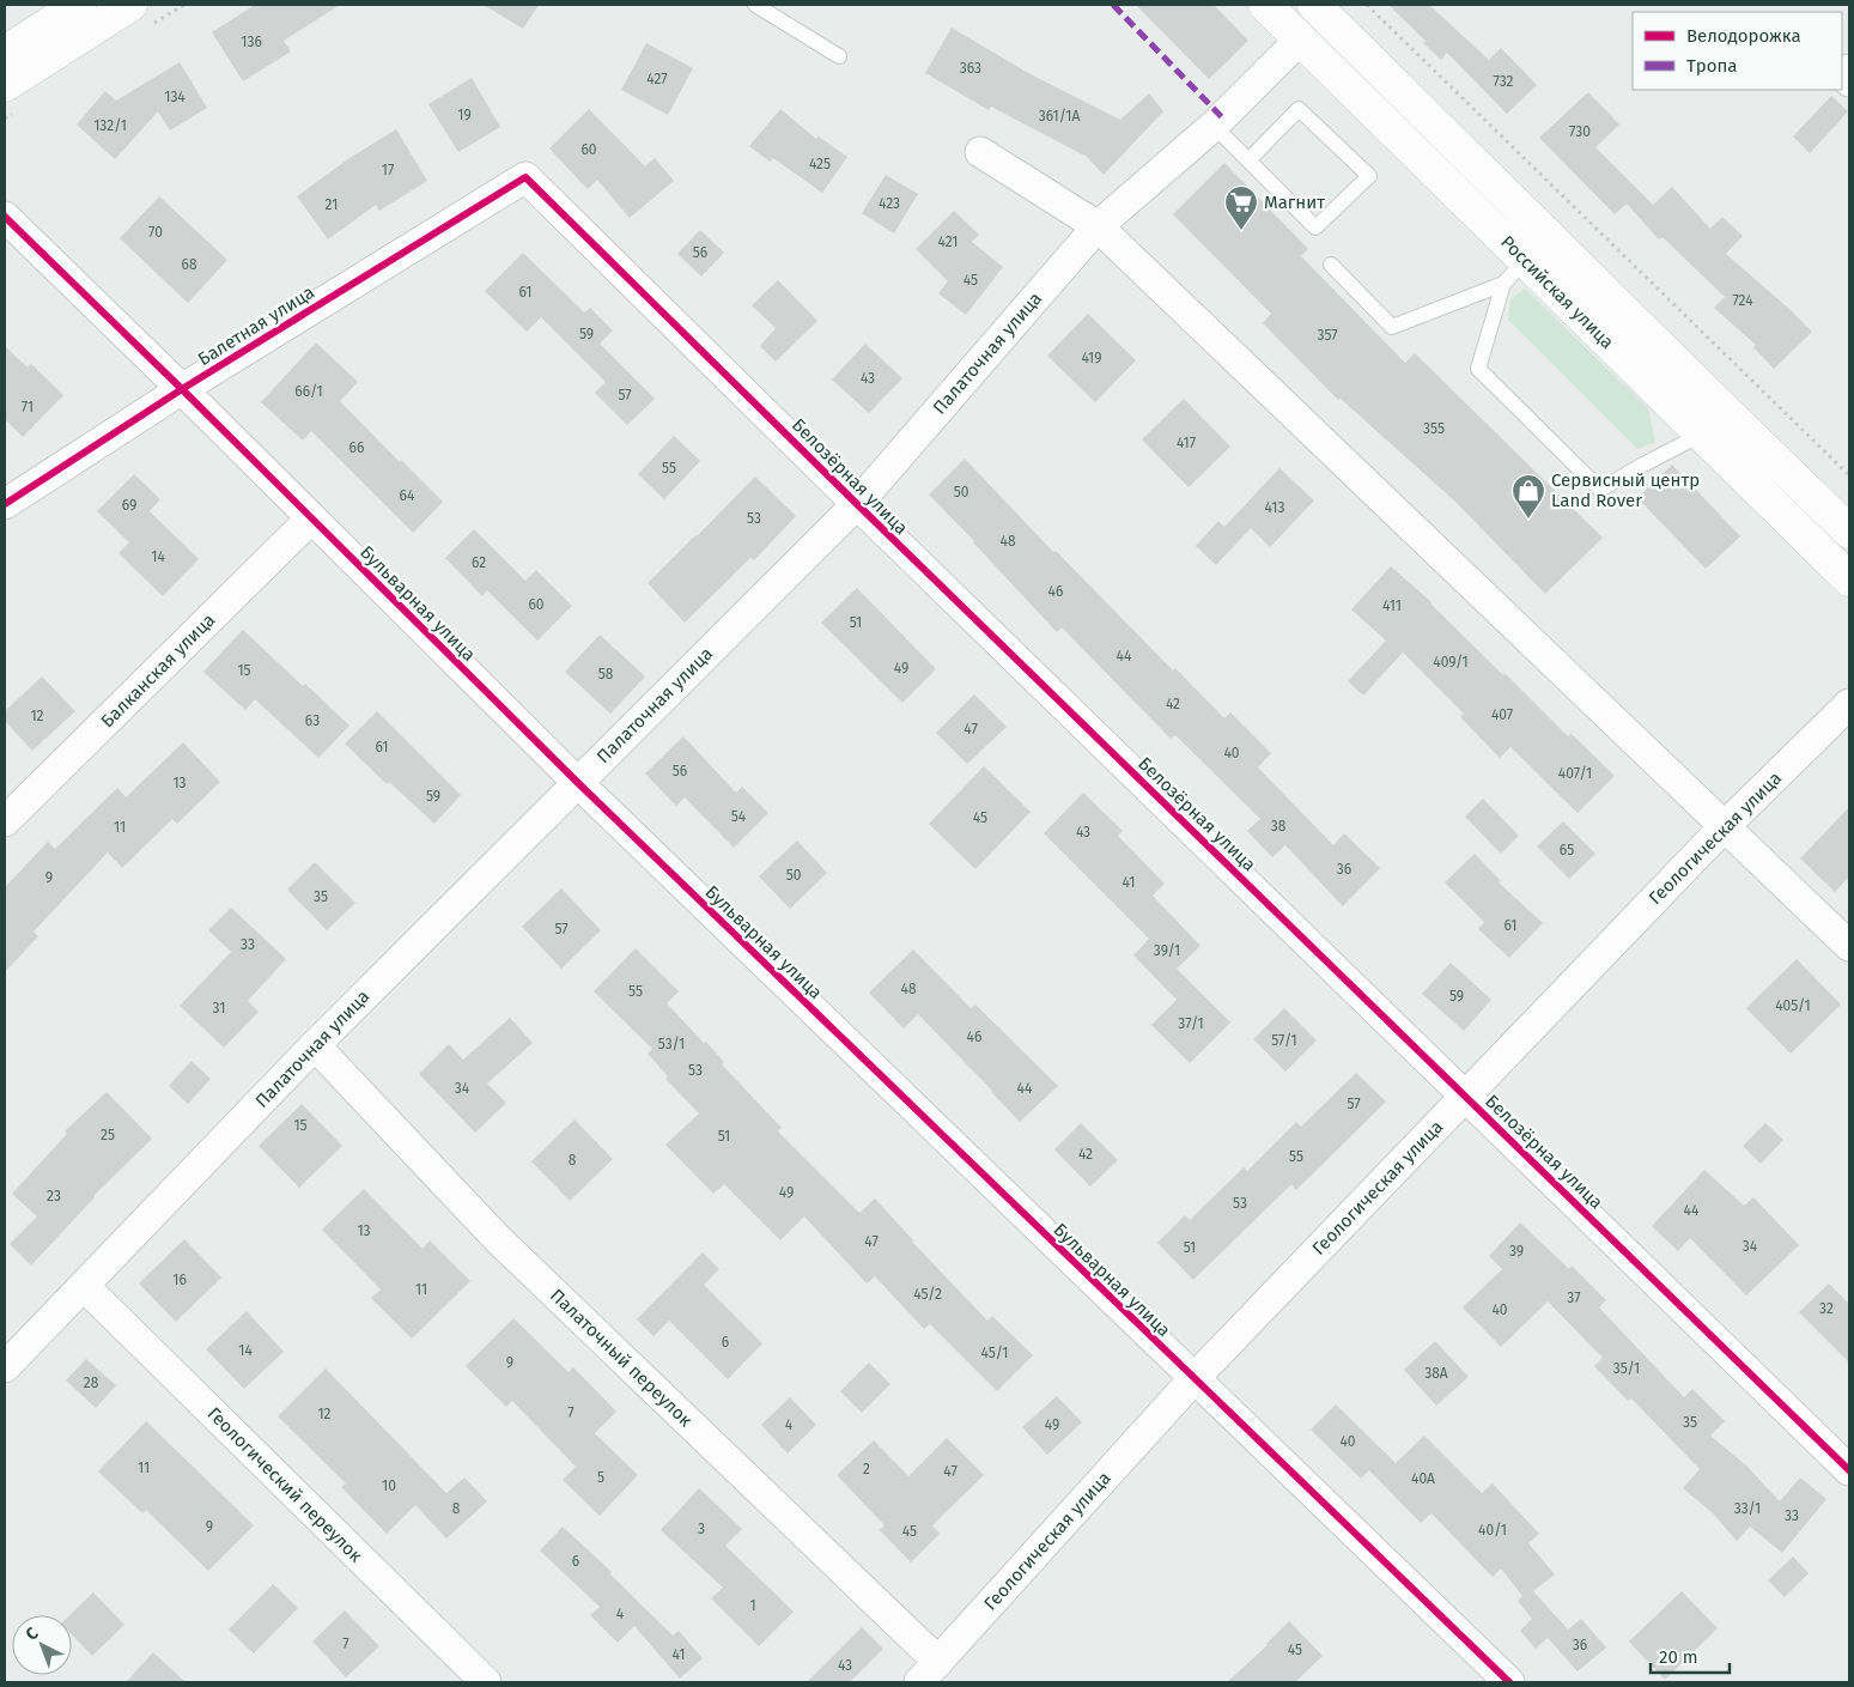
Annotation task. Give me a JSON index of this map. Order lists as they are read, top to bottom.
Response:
{
  "streets": {
    "main road": ["Российская улица"],
    "street": [
      "Балетная улица",
      "Палаточная улица",
      "Белозёрная улица",
      "Бульварная улица",
      "Балканская улица",
      "Геологическая улица",
      "Палаточный переулок",
      "Геологический переулок"
    ]
  },
  "crossings": [
    ["Российская улица", "Палаточная улица"],
    ["Балетная улица", "Белозёрная улица"],
    ["Балетная улица", "Бульварная улица"],
    ["Палаточная улица", "Белозёрная улица"],
    ["Палаточная улица", "Бульварная улица"],
    ["Палаточная улица", "Палаточный переулок"],
    ["Палаточная улица", "Геологический переулок"],
    ["Белозёрная улица", "Геологическая улица"],
    ["Бульварная улица", "Балканская улица"],
    ["Бульварная улица", "Геологическая улица"],
    ["Геологическая улица", "Палаточный переулок"]
  ],
  "places": {
    "supermarket": ["Магнит"],
    "shop": ["Сервисный центр Land Rover"]
  },
  "house_numbers": [
    "136",
    "363",
    "427",
    "732",
    "134",
    "19",
    "361/1А",
    "132/1",
    "730",
    "60",
    "425",
    "17",
    "423",
    "21",
    "70",
    "421",
    "56",
    "68",
    "45",
    "61",
    "724",
    "59",
    "357",
    "419",
    "43",
    "66/1",
    "57",
    "71",
    "355",
    "417",
    "66",
    "55",
    "50",
    "64",
    "69",
    "413",
    "53",
    "48",
    "14",
    "62",
    "46",
    "60",
    "411",
    "51",
    "44",
    "409/1",
    "49",
    "15",
    "58",
    "42",
    "407",
    "12",
    "63",
    "47",
    "61",
    "40",
    "56",
    "407/1",
    "13",
    "59",
    "54",
    "45",
    "38",
    "11",
    "43",
    "65",
    "36",
    "50",
    "9",
    "41",
    "35",
    "61",
    "57",
    "33",
    "39/1",
    "48",
    "55",
    "59",
    "405/1",
    "31",
    "37/1",
    "46",
    "57/1",
    "53/1",
    "53",
    "34",
    "44",
    "57",
    "15",
    "25",
    "51",
    "42",
    "55",
    "8",
    "49",
    "23",
    "53",
    "44",
    "13",
    "47",
    "34",
    "51",
    "39",
    "16",
    "11",
    "45/2",
    "37",
    "32",
    "40",
    "6",
    "14",
    "45/1",
    "9",
    "35/1",
    "38А",
    "28",
    "7",
    "12",
    "35",
    "4",
    "49",
    "40",
    "11",
    "2",
    "47",
    "5",
    "40А",
    "10",
    "8",
    "33/1",
    "33",
    "9",
    "3",
    "40/1",
    "45",
    "6",
    "1",
    "4",
    "7",
    "36",
    "45",
    "41",
    "43"
  ],
  "legend": ["Велодорожка", "Тропа"],
  "scale_bar": "20 m",
  "north": "top left"
}
